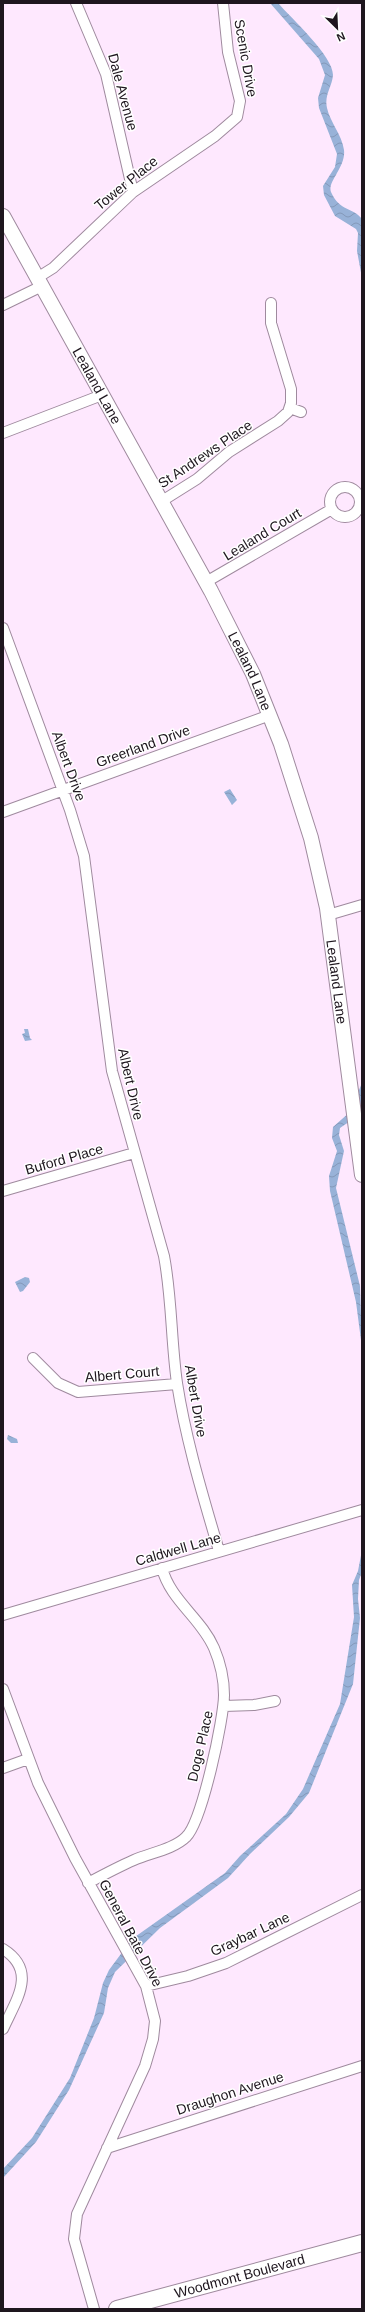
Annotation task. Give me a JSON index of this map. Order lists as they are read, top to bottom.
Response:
{
  "streets": {
    "main road": ["Woodmont Boulevard"],
    "street": [
      "Scenic Drive",
      "Dale Avenue",
      "Tower Place",
      "Lealand Lane",
      "St Andrews Place",
      "Lealand Court",
      "Greerland Drive",
      "Albert Drive",
      "Buford Place",
      "Albert Court",
      "Caldwell Lane",
      "Doge Place",
      "General Bate Drive",
      "Graybar Lane",
      "Draughon Avenue"
    ]
  },
  "crossings": [
    ["Scenic Drive", "Tower Place"],
    ["Dale Avenue", "Tower Place"],
    ["Tower Place", "Lealand Lane"],
    ["Lealand Lane", "St Andrews Place"],
    ["Lealand Lane", "Lealand Court"],
    ["Lealand Lane", "Greerland Drive"],
    ["Greerland Drive", "Albert Drive"],
    ["Albert Drive", "Buford Place"],
    ["Albert Drive", "Albert Court"],
    ["Albert Drive", "Caldwell Lane"],
    ["Caldwell Lane", "Doge Place"],
    ["Doge Place", "General Bate Drive"],
    ["General Bate Drive", "Graybar Lane"],
    ["General Bate Drive", "Draughon Avenue"]
  ],
  "north": "bottom right"
}
